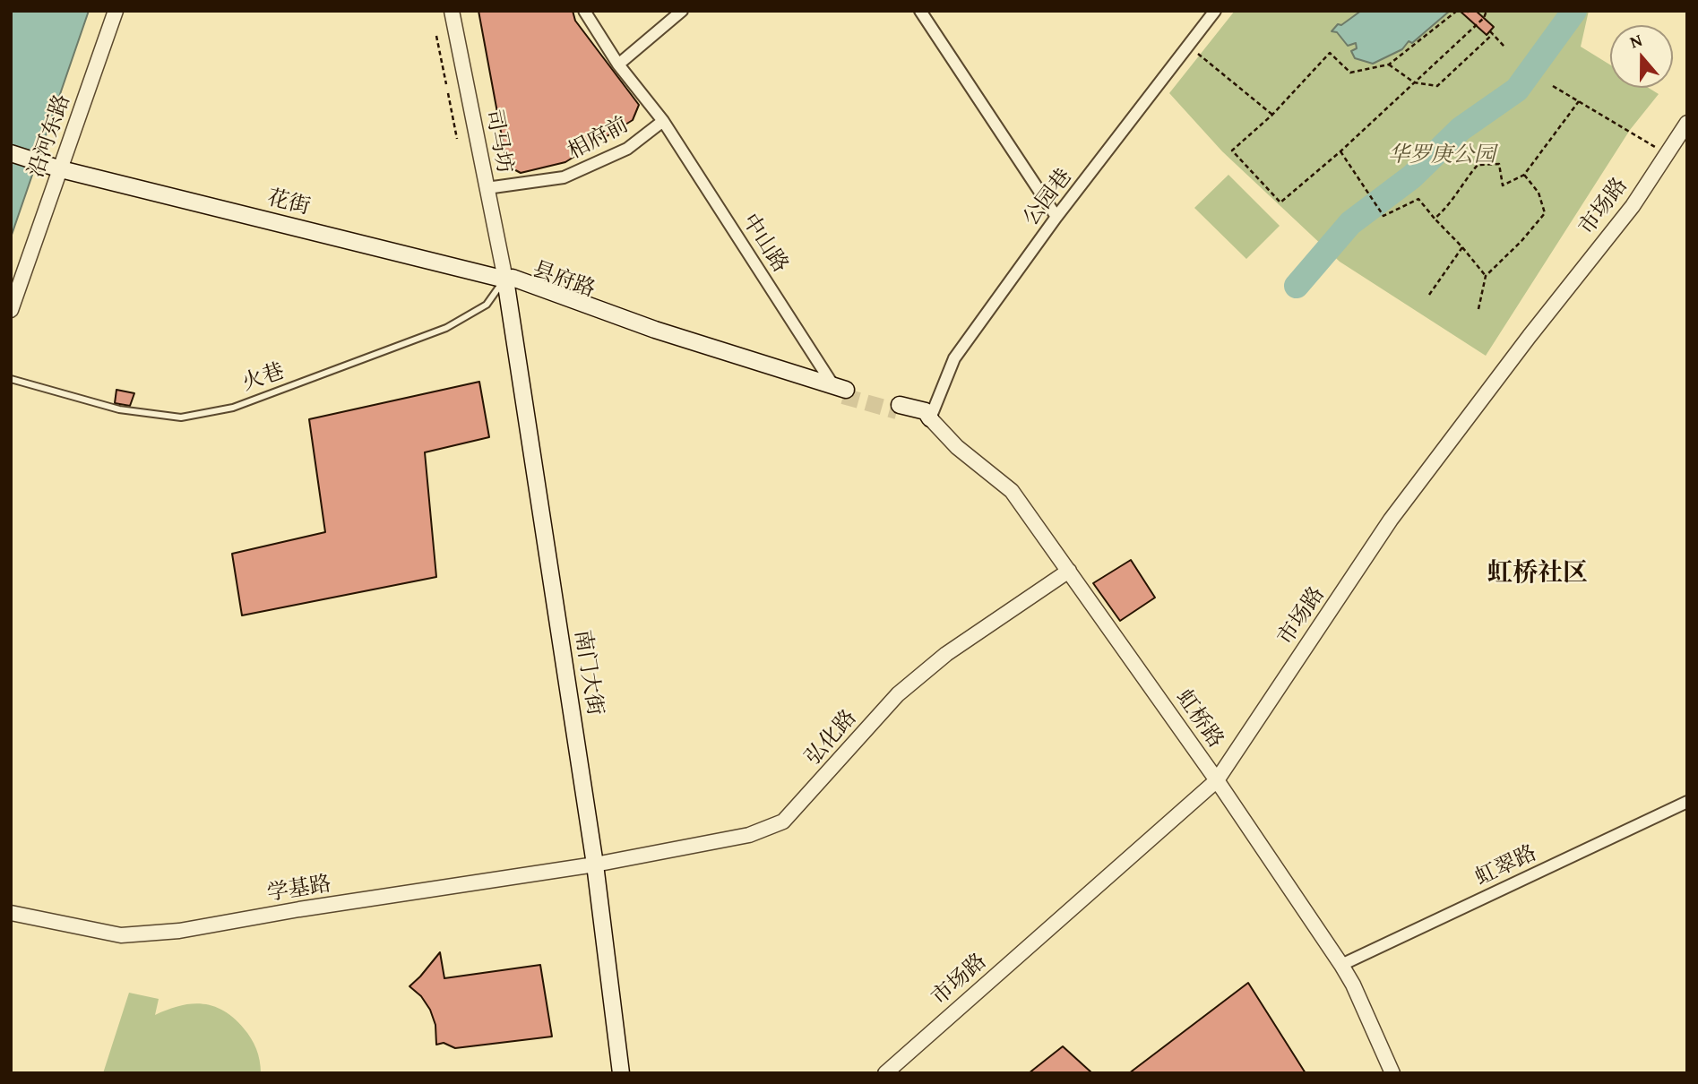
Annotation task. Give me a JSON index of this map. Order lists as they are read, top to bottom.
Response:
{
  "streets": {
    "main road": ["花街", "县府路", "南门大街"],
    "street": [
      "沿河东路",
      "相府前",
      "司马坊",
      "公园巷",
      "市场路",
      "中山路",
      "虹桥路",
      "弘化路",
      "虹翠路",
      "学基路"
    ],
    "lane": ["火巷"]
  },
  "crossings": [
    ["沿河东路", "花街"],
    ["相府前", "司马坊"],
    ["相府前", "中山路"],
    ["司马坊", "花街"],
    ["司马坊", "县府路"],
    ["司马坊", "火巷"],
    ["司马坊", "南门大街"],
    ["公园巷", "虹桥路"],
    ["花街", "县府路"],
    ["花街", "火巷"],
    ["花街", "南门大街"],
    ["市场路", "虹桥路"],
    ["中山路", "县府路"],
    ["县府路", "火巷"],
    ["县府路", "南门大街"],
    ["火巷", "南门大街"],
    ["南门大街", "弘化路"],
    ["南门大街", "学基路"],
    ["虹桥路", "弘化路"],
    ["虹桥路", "虹翠路"],
    ["弘化路", "学基路"]
  ],
  "districts": ["虹桥社区"],
  "parks": ["华罗庚公园"],
  "north": "top"
}
